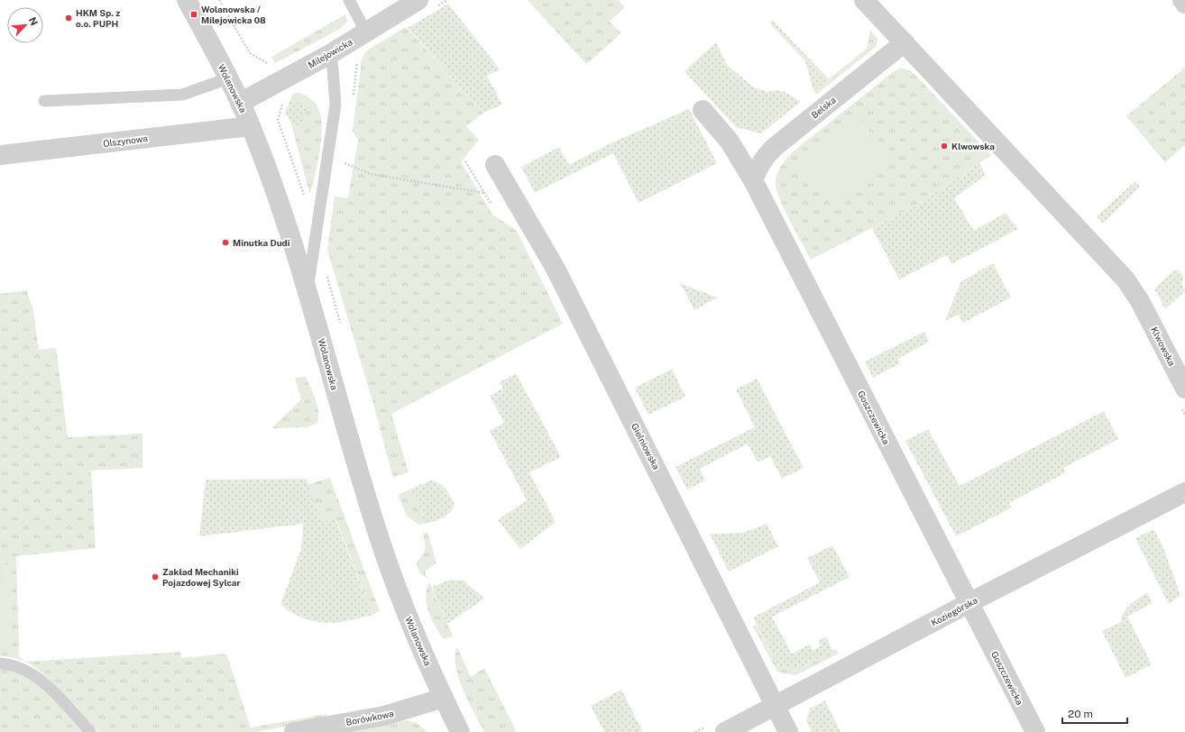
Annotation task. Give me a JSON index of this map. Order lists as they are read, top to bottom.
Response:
{
  "streets": {
    "street": [
      "Milejowicka",
      "Wolanowska",
      "Belska",
      "Olszynowa",
      "Klwowska",
      "Goszczewicka",
      "Gielniowska",
      "Koziegórska",
      "Borówkowa"
    ]
  },
  "crossings": [
    ["Milejowicka", "Wolanowska"],
    ["Wolanowska", "Olszynowa"],
    ["Wolanowska", "Borówkowa"],
    ["Belska", "Klwowska"],
    ["Belska", "Goszczewicka"],
    ["Goszczewicka", "Koziegórska"],
    ["Gielniowska", "Koziegórska"]
  ],
  "places": {
    "transit": ["Wolanowska / Milejowicka 08"],
    "other": [
      "HKM Sp. z o.o. PUPH",
      "Klwowska",
      "Minutka Dudi",
      "Zakład Mechaniki Pojazdowej Sylcar"
    ]
  },
  "scale_bar": "20 m",
  "north": "top right"
}
